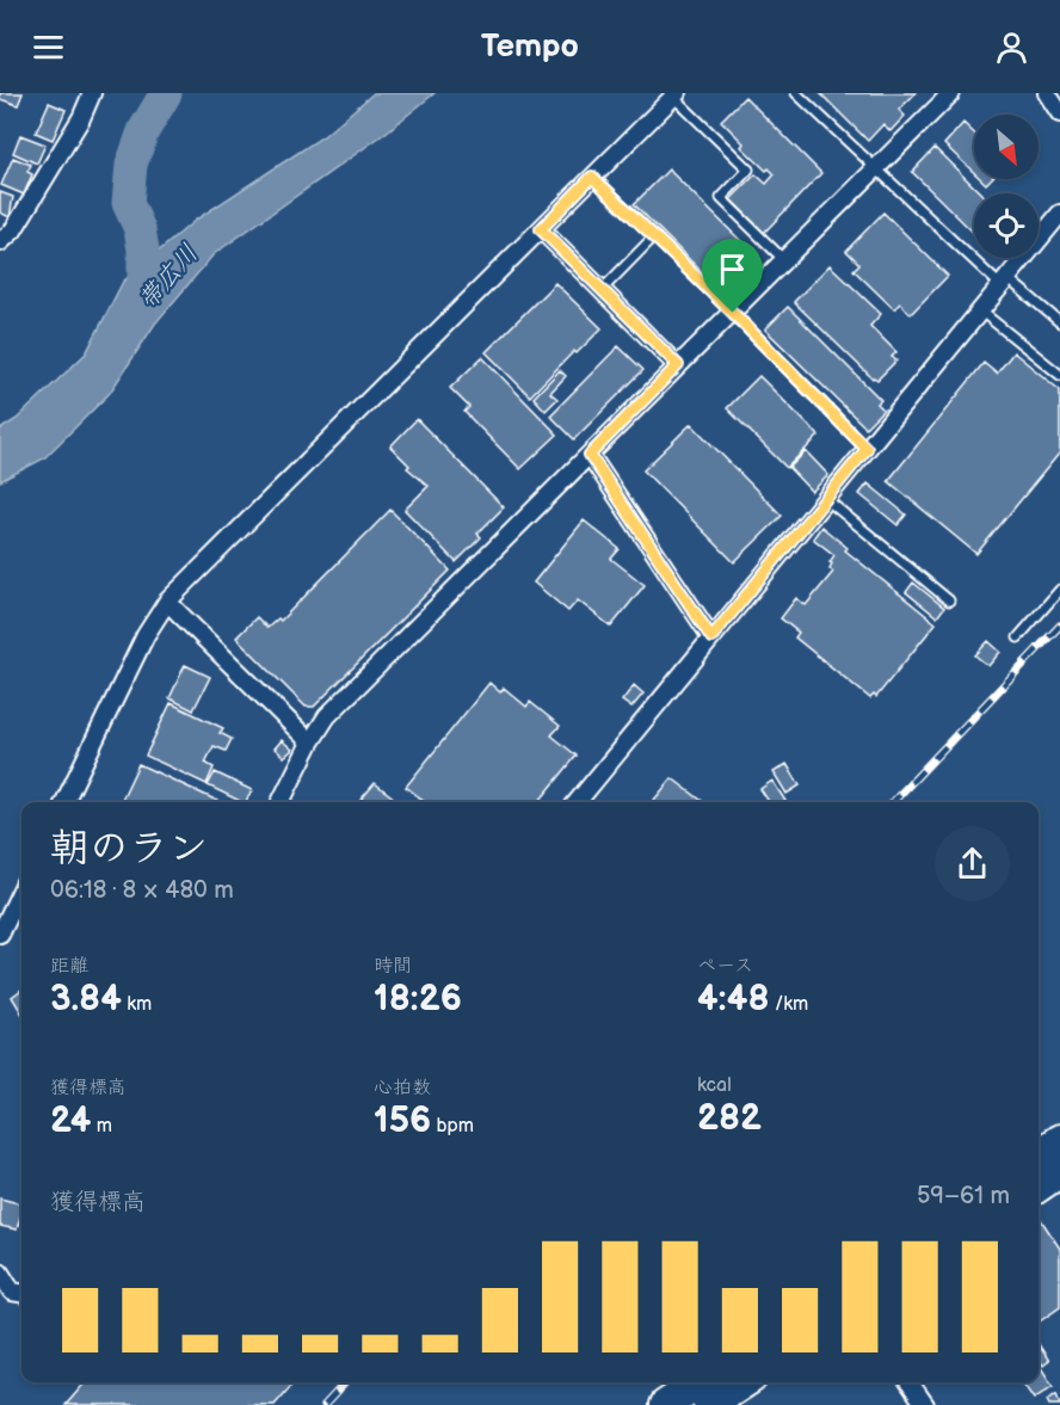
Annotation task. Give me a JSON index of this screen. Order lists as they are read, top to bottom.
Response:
{
  "water": ["帯広川"],
  "north": "bottom right",
  "page": {
    "header": "Tempo",
    "heading": ["朝のラン", "06:18 · 8 × 480 m"],
    "stats": [
      ["距離", "3.84 km"],
      ["時間", "18:26"],
      ["ペース", "4:48 /km"],
      ["獲得標高", "24 m"],
      ["心拍数", "156 bpm"],
      ["kcal", "282"]
    ],
    "chart": ["獲得標高", "59–61 m"]
  }
}
